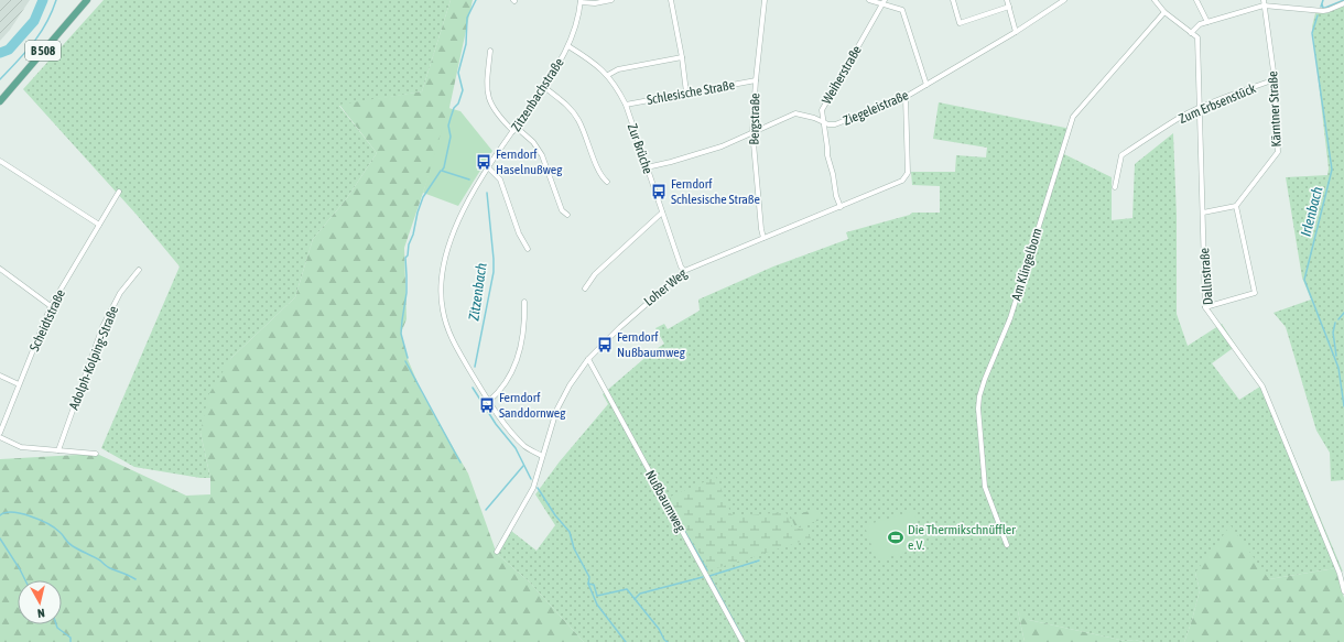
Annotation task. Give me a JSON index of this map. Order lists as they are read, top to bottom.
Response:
{
  "streets": {
    "main road": ["B 508"],
    "street": [
      "Weiherstraße",
      "Schlesische Straße",
      "Zitzenbachstraße",
      "Zum Erbsenstück",
      "Ziegeleistraße",
      "Kärntner Straße",
      "Bergstraße",
      "Zur Brüche",
      "Am Klingelborn",
      "Dallnstraße",
      "Loher Weg",
      "Scheidtstraße",
      "Adolph-Kolping-Straße",
      "Nußbaumweg"
    ]
  },
  "crossings": [
    ["Weiherstraße", "Ziegeleistraße"],
    ["Weiherstraße", "Loher Weg"],
    ["Schlesische Straße", "Bergstraße"],
    ["Schlesische Straße", "Zur Brüche"],
    ["Zitzenbachstraße", "Zur Brüche"],
    ["Zitzenbachstraße", "Loher Weg"],
    ["Zum Erbsenstück", "Kärntner Straße"],
    ["Zum Erbsenstück", "Dallnstraße"],
    ["Ziegeleistraße", "Bergstraße"],
    ["Ziegeleistraße", "Zur Brüche"],
    ["Ziegeleistraße", "Loher Weg"],
    ["Bergstraße", "Loher Weg"],
    ["Zur Brüche", "Loher Weg"],
    ["Loher Weg", "Nußbaumweg"]
  ],
  "water": ["Irlenbach", "Zitzenbach"],
  "places": {
    "bus stop": [
      "Ferndorf Haselnußweg",
      "Ferndorf Schlesische Straße",
      "Ferndorf Nußbaumweg",
      "Ferndorf Sanddornweg"
    ],
    "sports": ["Die Thermikschnüffler e.V."]
  },
  "north": "bottom"
}
